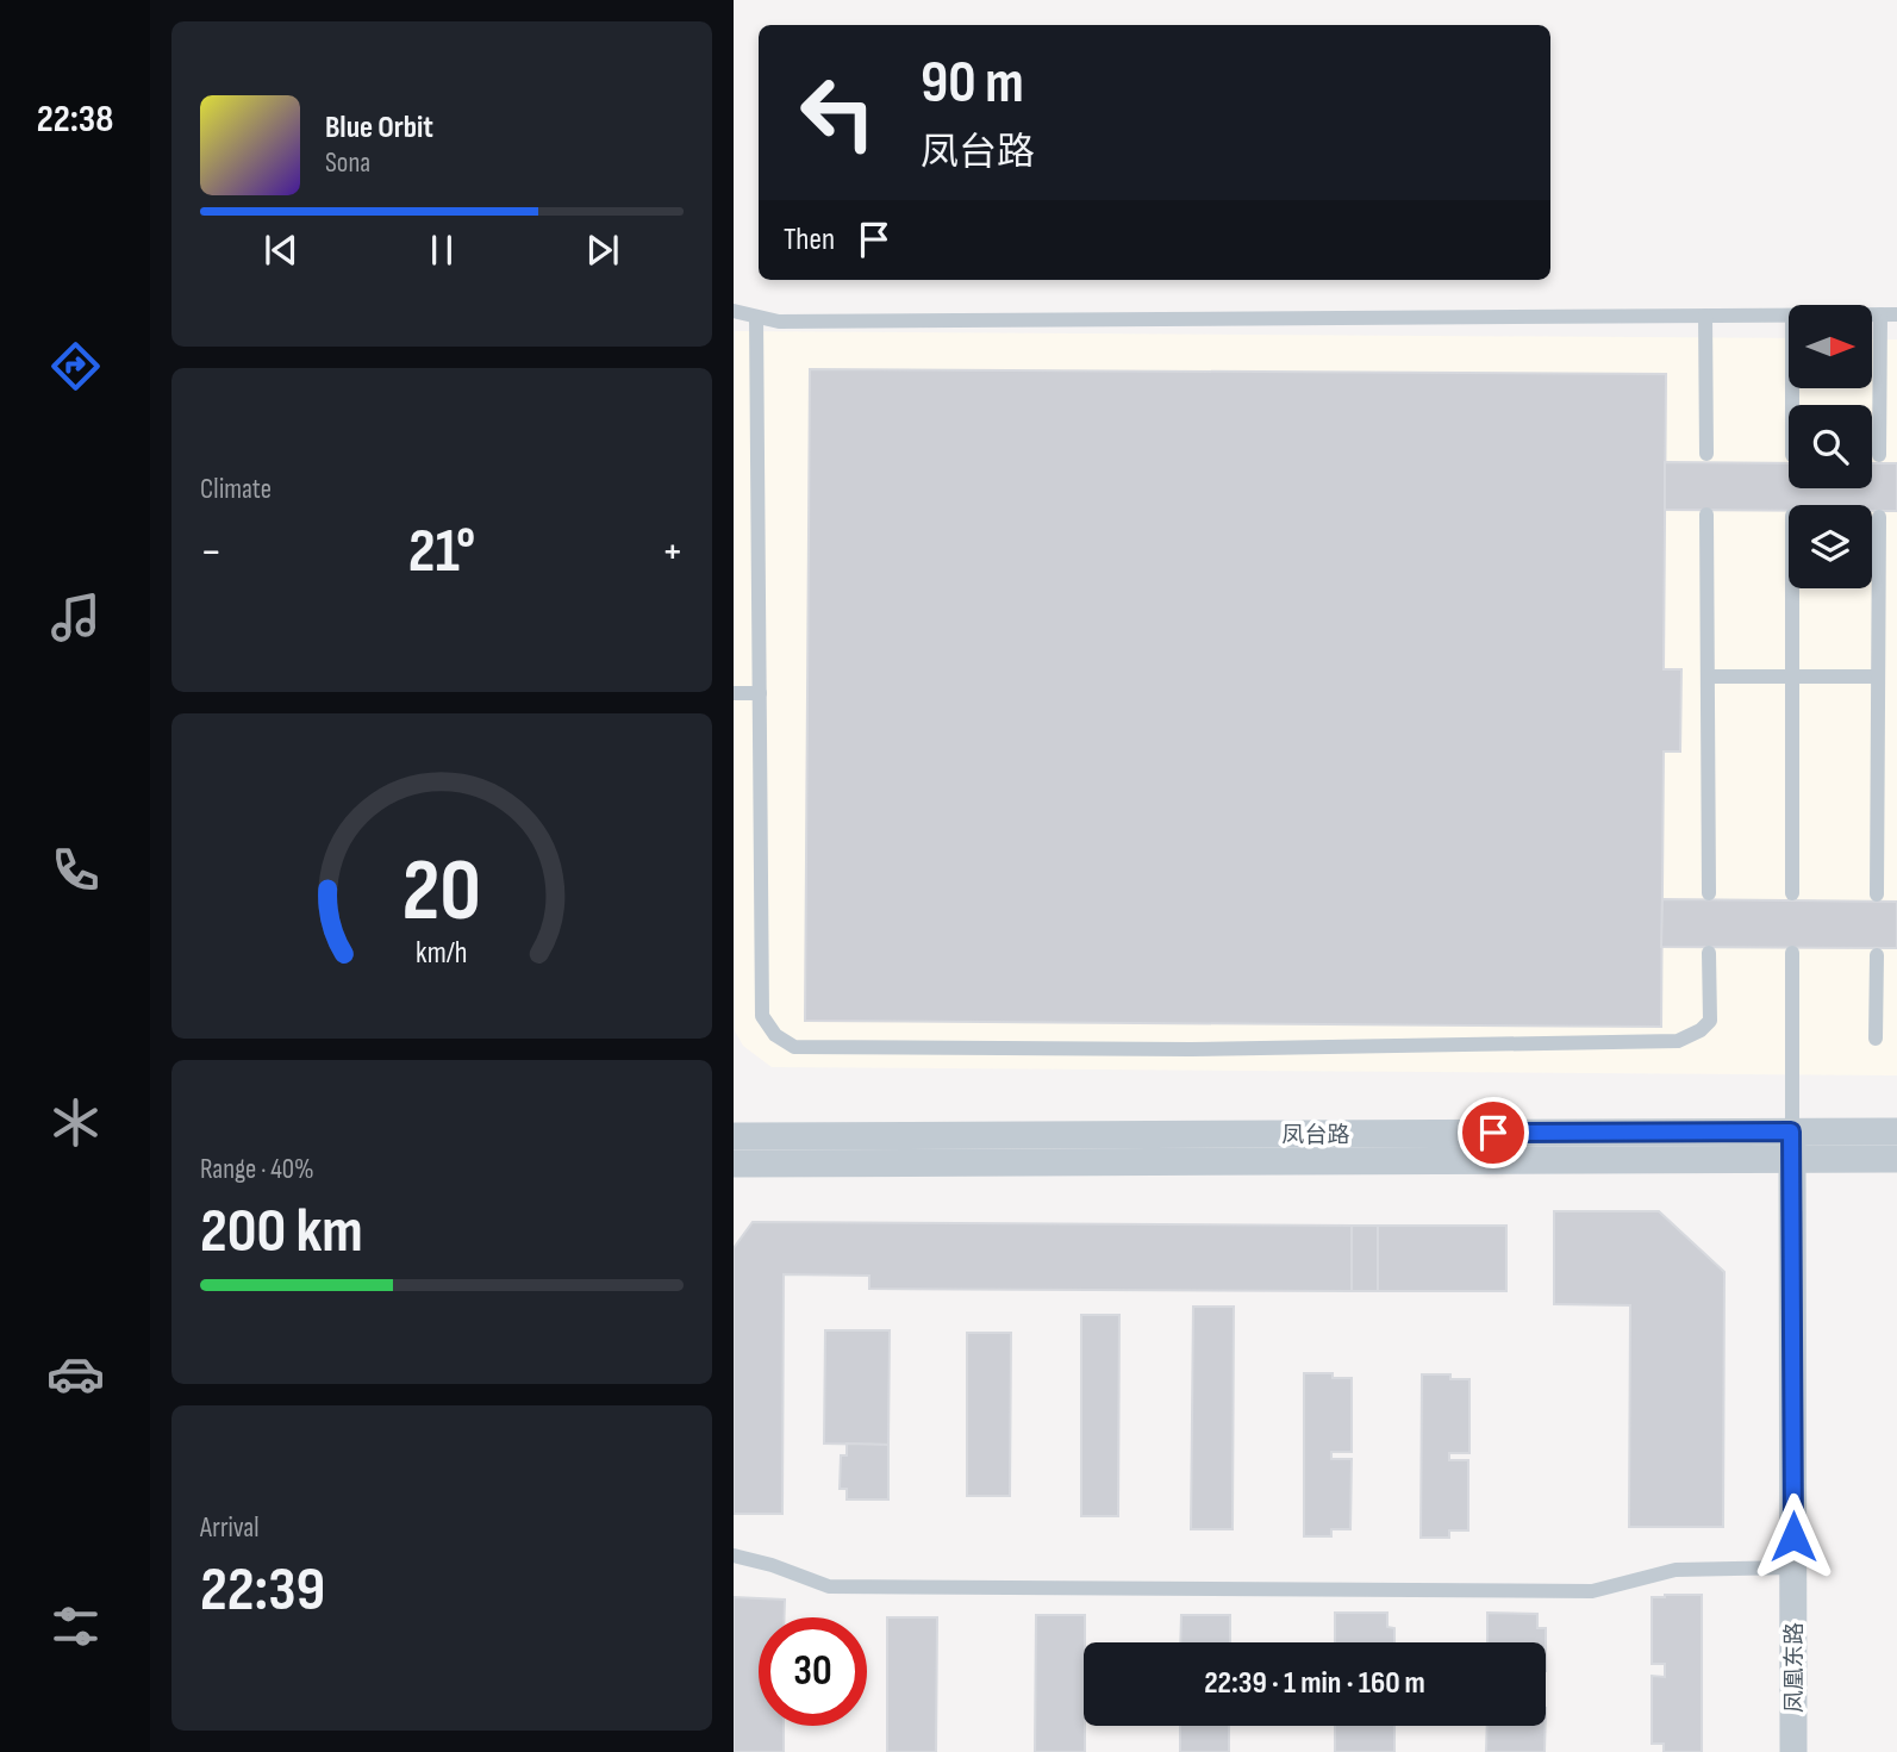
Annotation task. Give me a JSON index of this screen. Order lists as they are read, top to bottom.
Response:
{
  "streets": {
    "street": ["凤台路", "凤凰东路"]
  },
  "crossings": [
    ["凤台路", "凤凰东路"]
  ],
  "north": "right",
  "page": {
    "tabs": "22:38",
    "turn": ["90 m", "凤台路"],
    "song": ["Blue Orbit", "Sona"],
    "then": "Then",
    "tile": [
      "Climate",
      ["Range · 40%", "200 km"],
      ["Arrival", "22:39"]
    ],
    "heat": ["−", "21°", "+"],
    "limit": "30",
    "trip": "22:39 · 1 min · 160 m",
    "gauge": ["20", "km/h"]
  }
}
